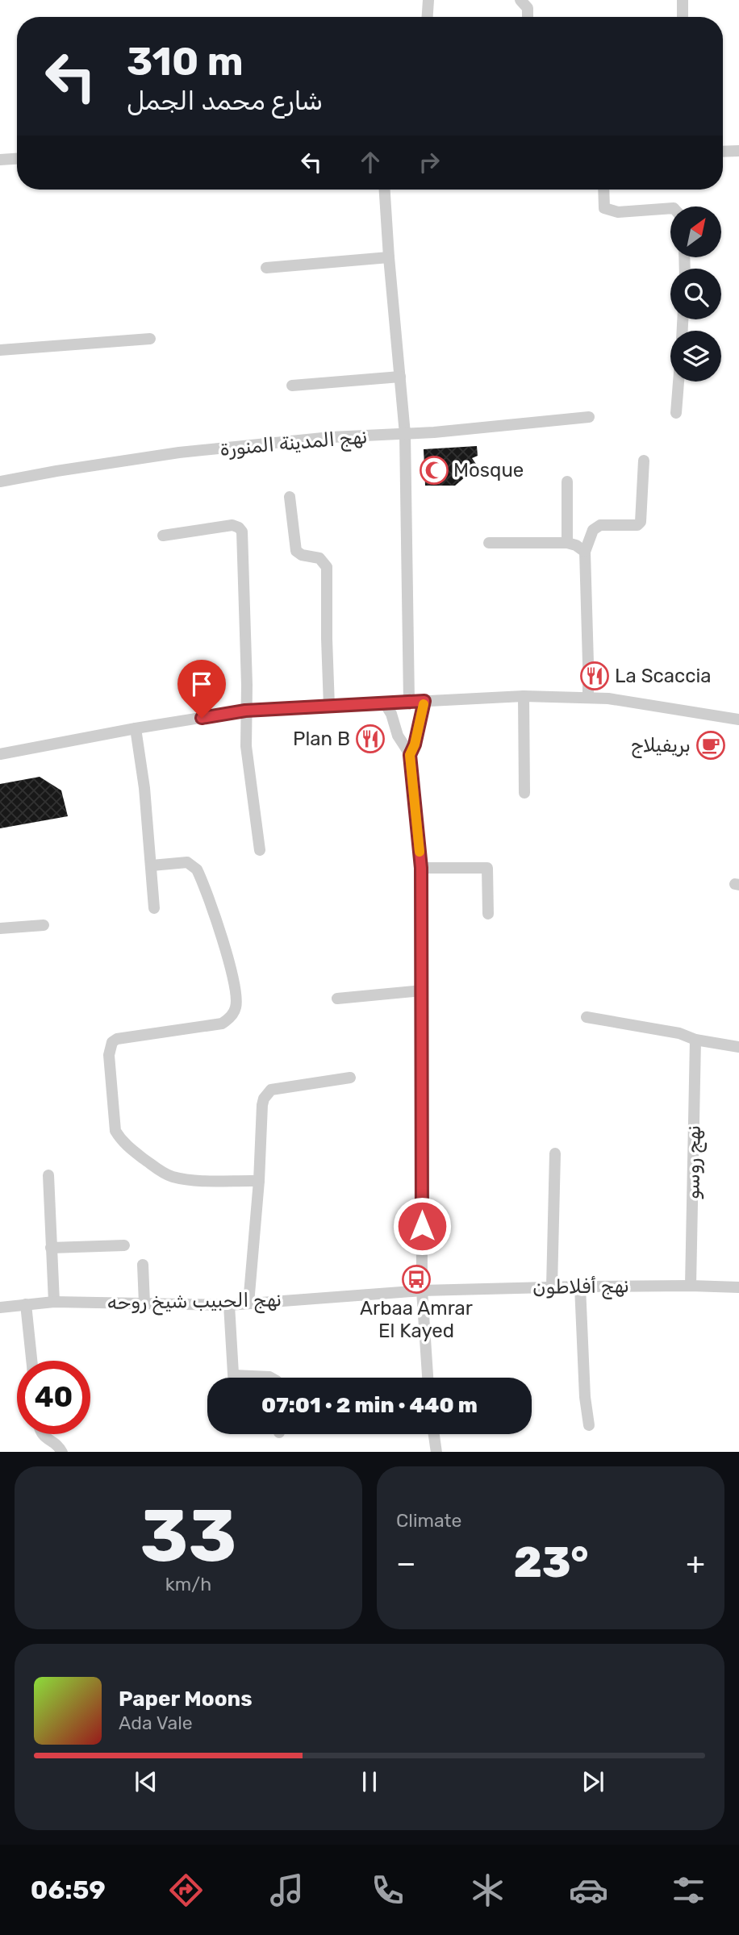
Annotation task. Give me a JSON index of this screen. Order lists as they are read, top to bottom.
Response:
{
  "streets": {
    "street": [
      "نهج المدينة المنورة",
      "نهج روسو",
      "نهج أفلاطون",
      "نهج الحبيب شيخ روحه"
    ]
  },
  "crossings": [
    ["نهج روسو", "نهج أفلاطون"],
    ["نهج أفلاطون", "نهج الحبيب شيخ روحه"]
  ],
  "places": {
    "mosque": ["Mosque"],
    "restaurant": ["La Scaccia", "Plan B"],
    "cafe": ["بريفيلاج"],
    "bus stop": ["Arbaa Amrar El Kayed"]
  },
  "north": "top right",
  "page": {
    "turn": ["310 m", "شارع محمد الجمل"],
    "limit": "40",
    "trip": "07:01 · 2 min · 440 m",
    "tile": [
      ["33", "km/h"],
      "Climate"
    ],
    "heat": ["−", "23°", "+"],
    "song": ["Paper Moons", "Ada Vale"],
    "tabs": "06:59"
  }
}
